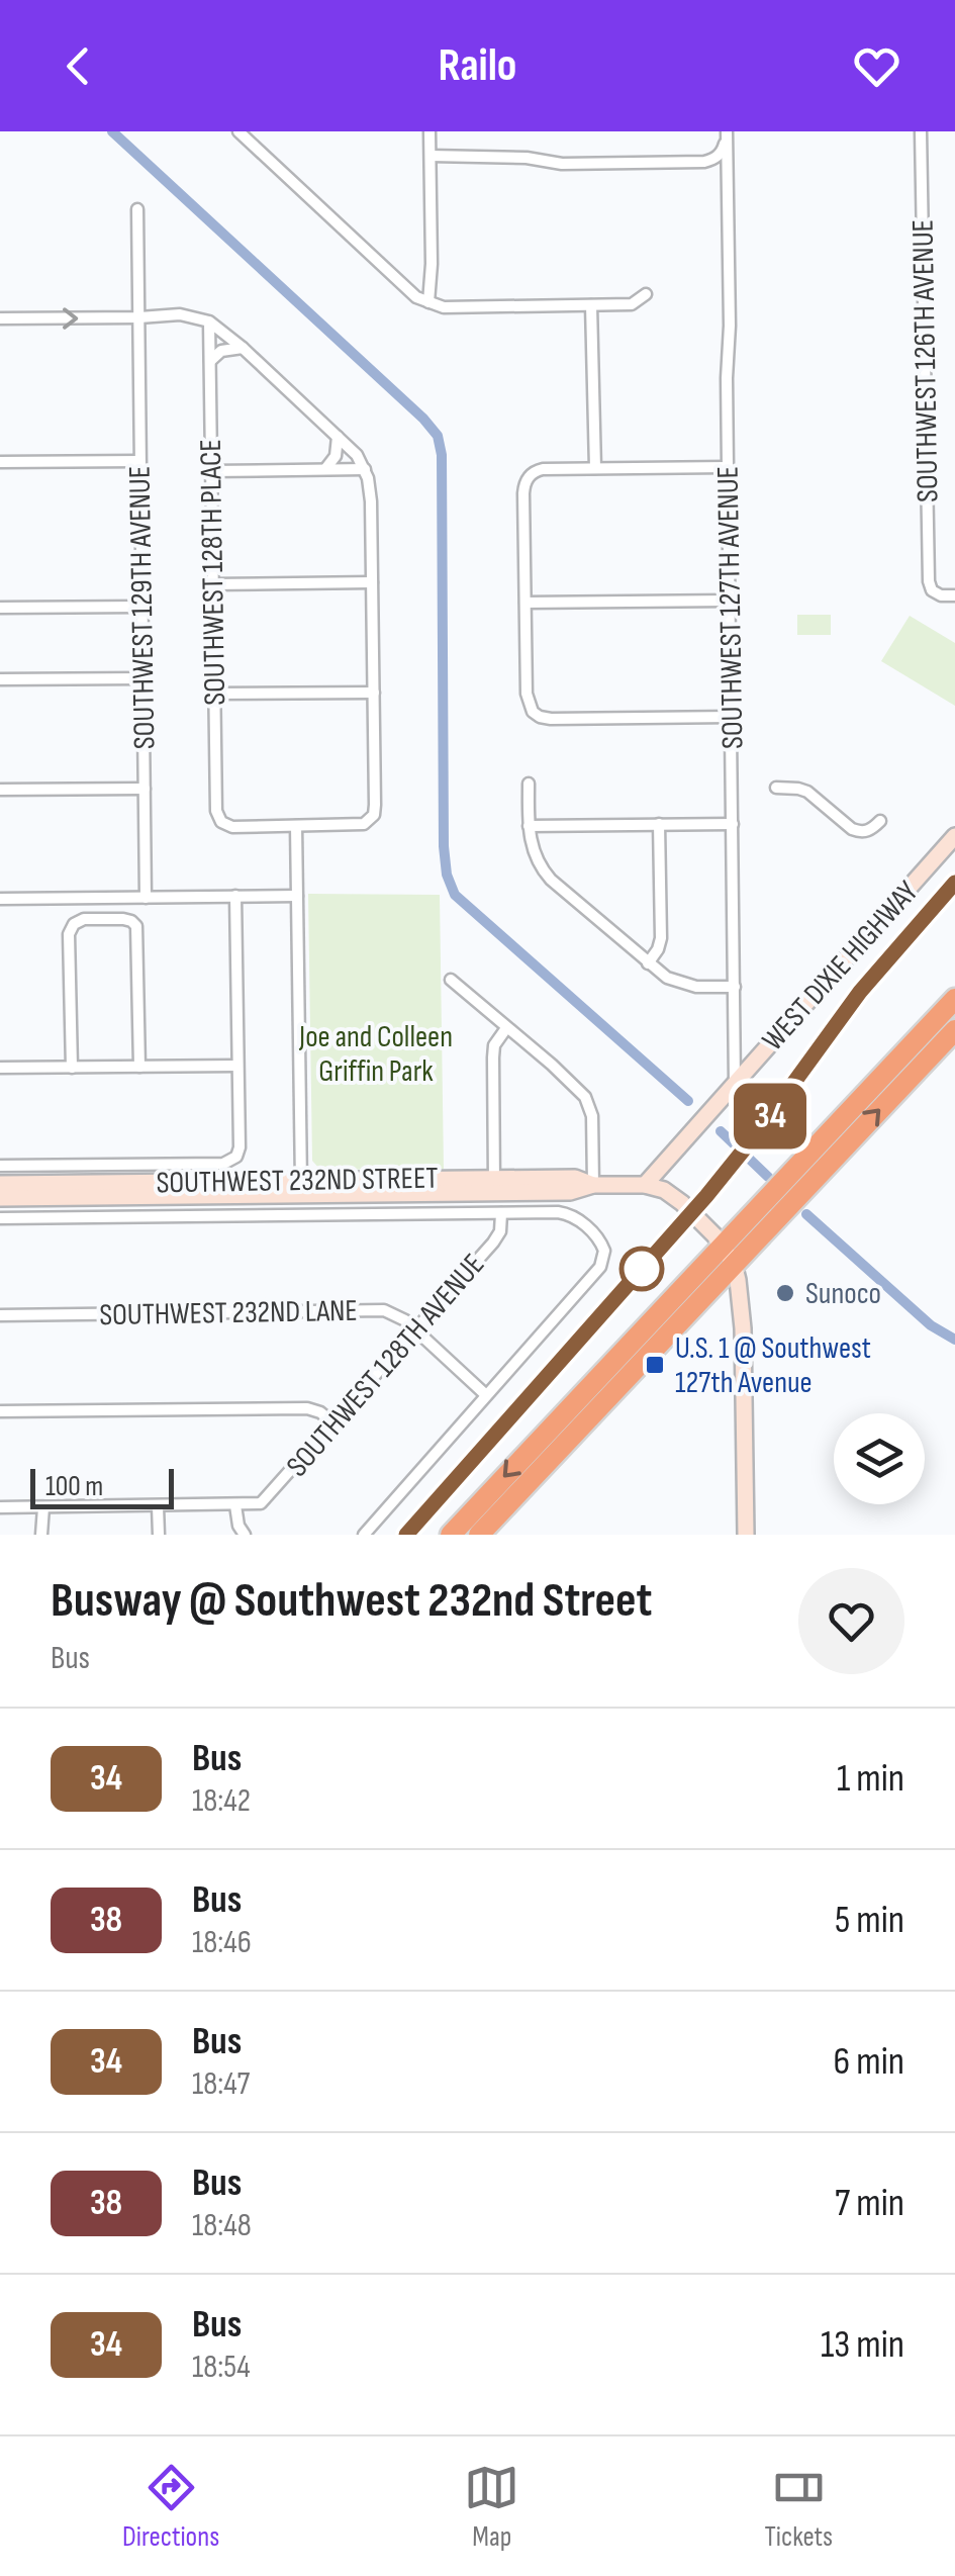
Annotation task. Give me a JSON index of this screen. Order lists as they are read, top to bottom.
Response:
{
  "streets": {
    "street": [
      "SOUTHWEST 126TH AVENUE",
      "SOUTHWEST 128TH PLACE",
      "SOUTHWEST 129TH AVENUE",
      "SOUTHWEST 127TH AVENUE",
      "WEST DIXIE HIGHWAY",
      "SOUTHWEST 232ND STREET",
      "SOUTHWEST 232ND LANE",
      "SOUTHWEST 128TH AVENUE"
    ]
  },
  "crossings": [
    ["SOUTHWEST 127TH AVENUE", "WEST DIXIE HIGHWAY"],
    ["WEST DIXIE HIGHWAY", "SOUTHWEST 232ND STREET"],
    ["SOUTHWEST 232ND LANE", "SOUTHWEST 128TH AVENUE"]
  ],
  "parks": ["Joe and Colleen Griffin Park"],
  "places": {
    "other": ["Sunoco"],
    "transit": ["U.S. 1 @ Southwest 127th Avenue"]
  },
  "lines": ["bus line 34"],
  "scale_bar": "100 m",
  "page": {
    "header": "Railo",
    "on_map": "34",
    "scale": "100 m",
    "heading": ["Busway @ Southwest 232nd Street", "Bus"],
    "list": [
      {
        "mark": "34",
        "name": "Bus",
        "note": "18:42",
        "value": "1 min"
      },
      {
        "mark": "38",
        "name": "Bus",
        "note": "18:46",
        "value": "5 min"
      },
      {
        "mark": "34",
        "name": "Bus",
        "note": "18:47",
        "value": "6 min"
      },
      {
        "mark": "38",
        "name": "Bus",
        "note": "18:48",
        "value": "7 min"
      },
      {
        "mark": "34",
        "name": "Bus",
        "note": "18:54",
        "value": "13 min"
      }
    ],
    "tabs": ["Directions", "Map", "Tickets"]
  }
}
